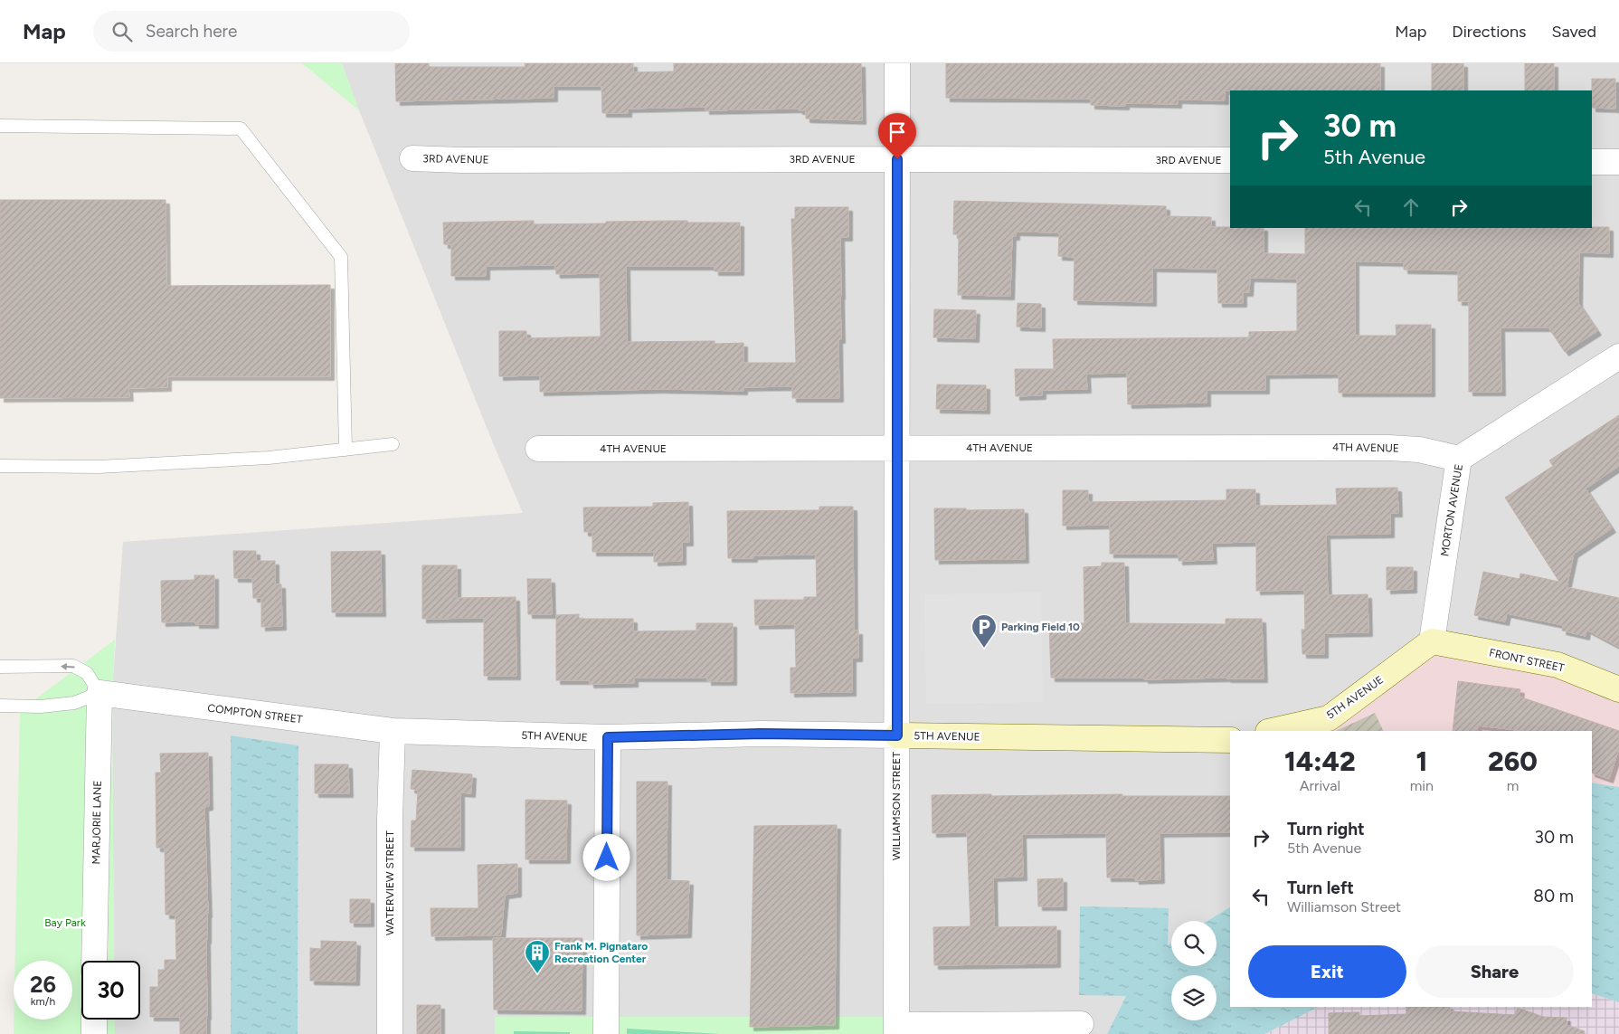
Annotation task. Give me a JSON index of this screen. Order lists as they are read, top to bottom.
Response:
{
  "streets": {
    "street": [
      "3RD AVENUE",
      "4TH AVENUE",
      "MORTON AVENUE",
      "FRONT STREET",
      "5TH AVENUE",
      "COMPTON STREET",
      "WILLIAMSON STREET",
      "MARJORIE LANE",
      "WATERVIEW STREET"
    ]
  },
  "crossings": [
    ["3RD AVENUE", "WILLIAMSON STREET"],
    ["4TH AVENUE", "MORTON AVENUE"],
    ["4TH AVENUE", "WILLIAMSON STREET"],
    ["MORTON AVENUE", "FRONT STREET"],
    ["MORTON AVENUE", "5TH AVENUE"],
    ["FRONT STREET", "5TH AVENUE"],
    ["5TH AVENUE", "COMPTON STREET"],
    ["5TH AVENUE", "WILLIAMSON STREET"],
    ["5TH AVENUE", "WATERVIEW STREET"],
    ["COMPTON STREET", "MARJORIE LANE"],
    ["COMPTON STREET", "WATERVIEW STREET"]
  ],
  "parks": ["Bay Park"],
  "places": {
    "parking": ["Parking Field 10"],
    "building": ["Frank M. Pignataro Recreation Center"]
  },
  "page": {
    "header": "Map",
    "search": "Search here",
    "nav": ["Map", "Directions", "Saved"],
    "turn": ["30 m", "5th Avenue"],
    "eta": [
      "14:42",
      "Arrival",
      "1",
      "min",
      "260",
      "m"
    ],
    "list": [
      {
        "name": "Turn right",
        "note": "5th Avenue",
        "value": "30 m"
      },
      {
        "name": "Turn left",
        "note": "Williamson Street",
        "value": "80 m"
      }
    ],
    "buttons": ["Exit", "Share"],
    "speed": "26 km/h",
    "limit": "30"
  }
}
